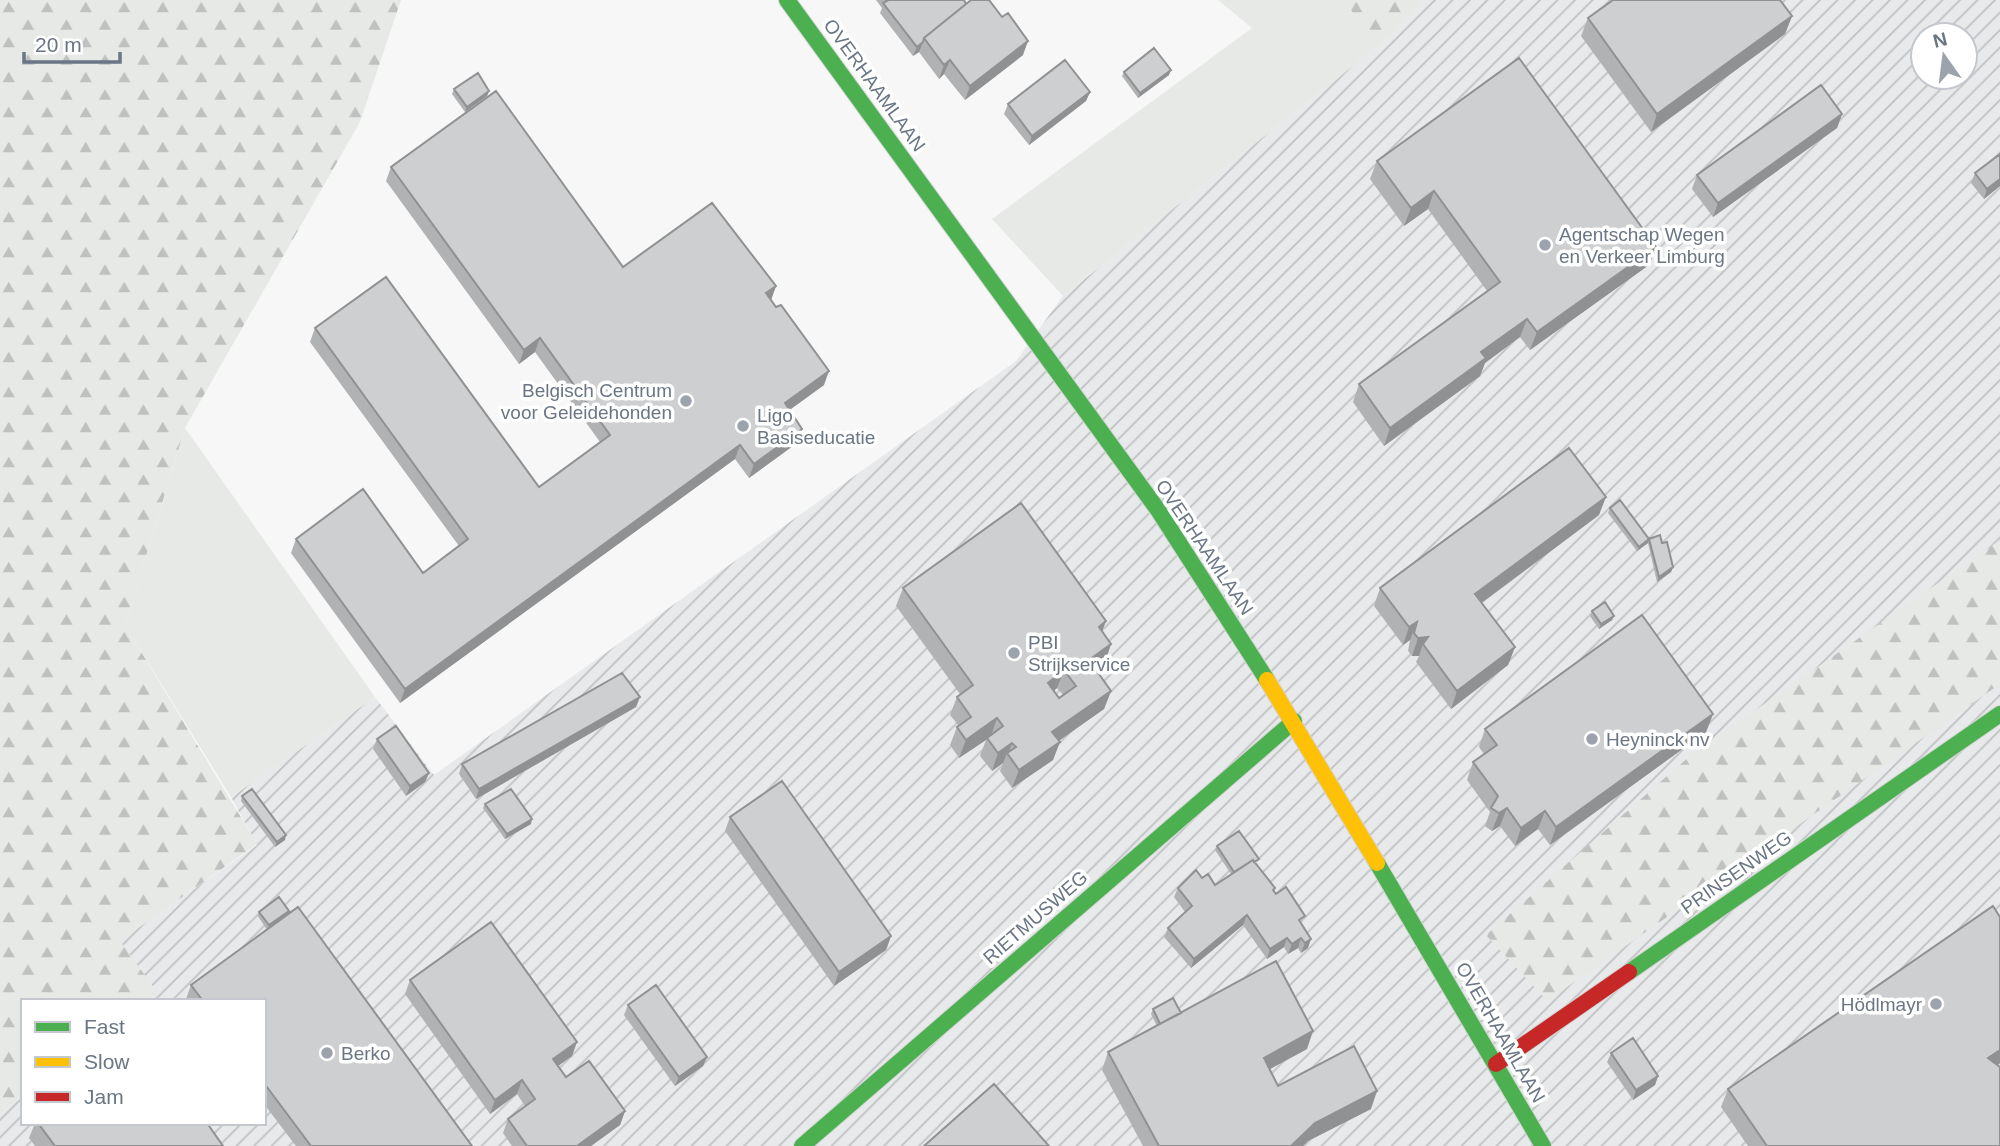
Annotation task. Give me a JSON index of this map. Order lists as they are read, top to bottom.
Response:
{
  "streets": {
    "street": ["OVERHAAMLAAN", "PRINSENWEG", "RIETMUSWEG"]
  },
  "crossings": [
    ["OVERHAAMLAAN", "PRINSENWEG"],
    ["OVERHAAMLAAN", "RIETMUSWEG"]
  ],
  "places": [
    "Agentschap Wegen en Verkeer Limburg",
    "Belgisch Centrum voor Geleidehonden",
    "Ligo Basiseducatie",
    "PBI Strijkservice",
    "Heyninck nv",
    "Hödlmayr",
    "Berko"
  ],
  "legend": ["Fast", "Slow", "Jam"],
  "scale_bar": "20 m",
  "north": "top"
}
